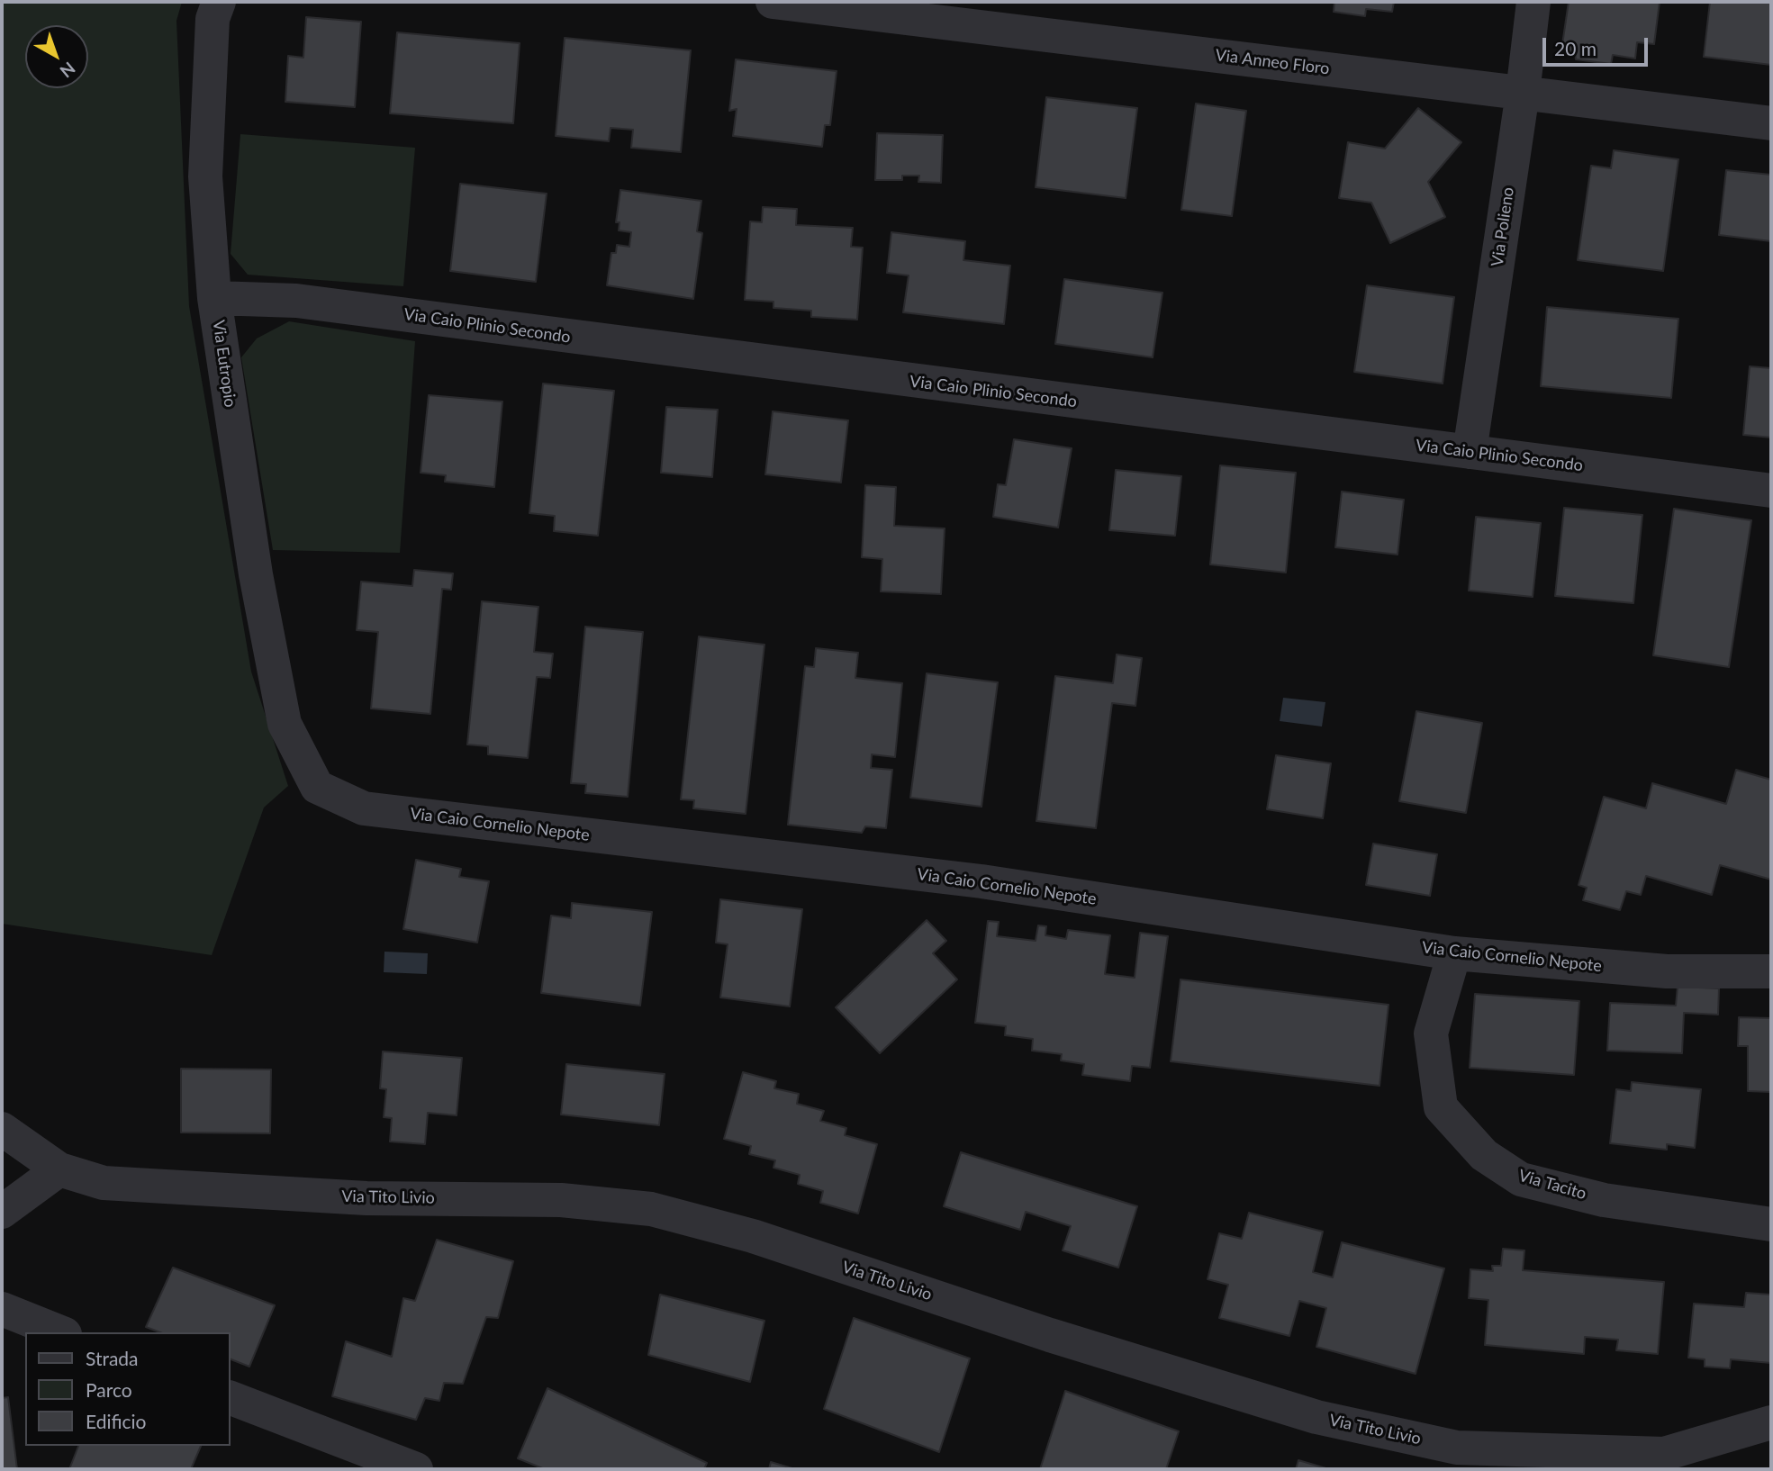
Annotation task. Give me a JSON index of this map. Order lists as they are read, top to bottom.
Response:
{
  "streets": {
    "street": [
      "Via Anneo Floro",
      "Via Polieno",
      "Via Caio Plinio Secondo",
      "Via Eutropio",
      "Via Caio Cornelio Nepote",
      "Via Tacito",
      "Via Tito Livio"
    ]
  },
  "crossings": [
    ["Via Anneo Floro", "Via Polieno"],
    ["Via Polieno", "Via Caio Plinio Secondo"],
    ["Via Caio Plinio Secondo", "Via Eutropio"],
    ["Via Eutropio", "Via Caio Cornelio Nepote"],
    ["Via Caio Cornelio Nepote", "Via Tacito"]
  ],
  "legend": ["Strada", "Parco", "Edificio"],
  "scale_bar": "20 m",
  "north": "bottom right"
}
